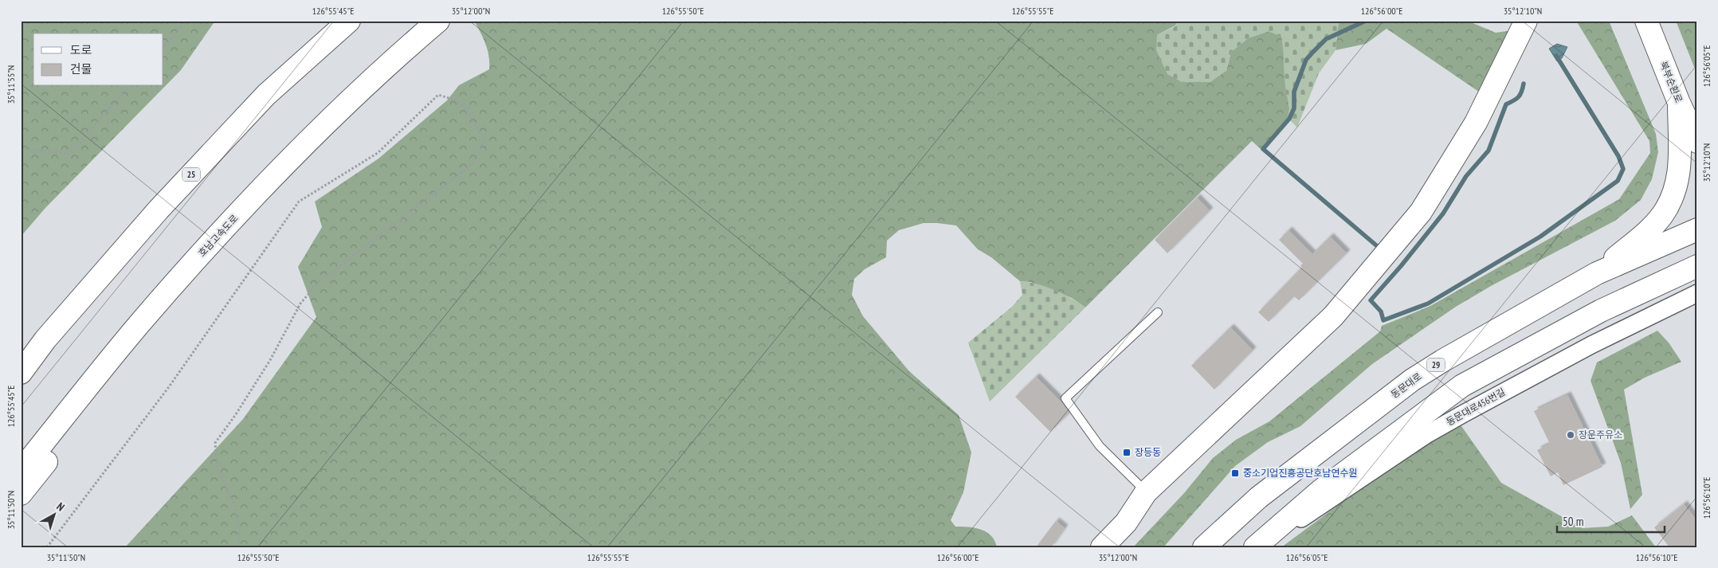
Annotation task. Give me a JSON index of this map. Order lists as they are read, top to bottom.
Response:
{
  "streets": {
    "main road": [
      "북부순환로",
      "25",
      "호남고속도로",
      "29",
      "동문대로"
    ],
    "street": ["동문대로456번길"]
  },
  "places": {
    "other": ["장운주유소"],
    "transit": ["장등동", "중소기업진흥공단호남연수원"]
  },
  "legend": ["도로", "건물"],
  "scale_bar": "50 m",
  "north": "top right",
  "coordinates": [
    "126°55'45\"E",
    "35°12'00\"N",
    "126°55'50\"E",
    "126°55'55\"E",
    "126°56'00\"E",
    "35°12'10\"N",
    "126°56'05\"E",
    "35°11'55\"N",
    "126°56'10\"E",
    "35°11'50\"N"
  ]
}
